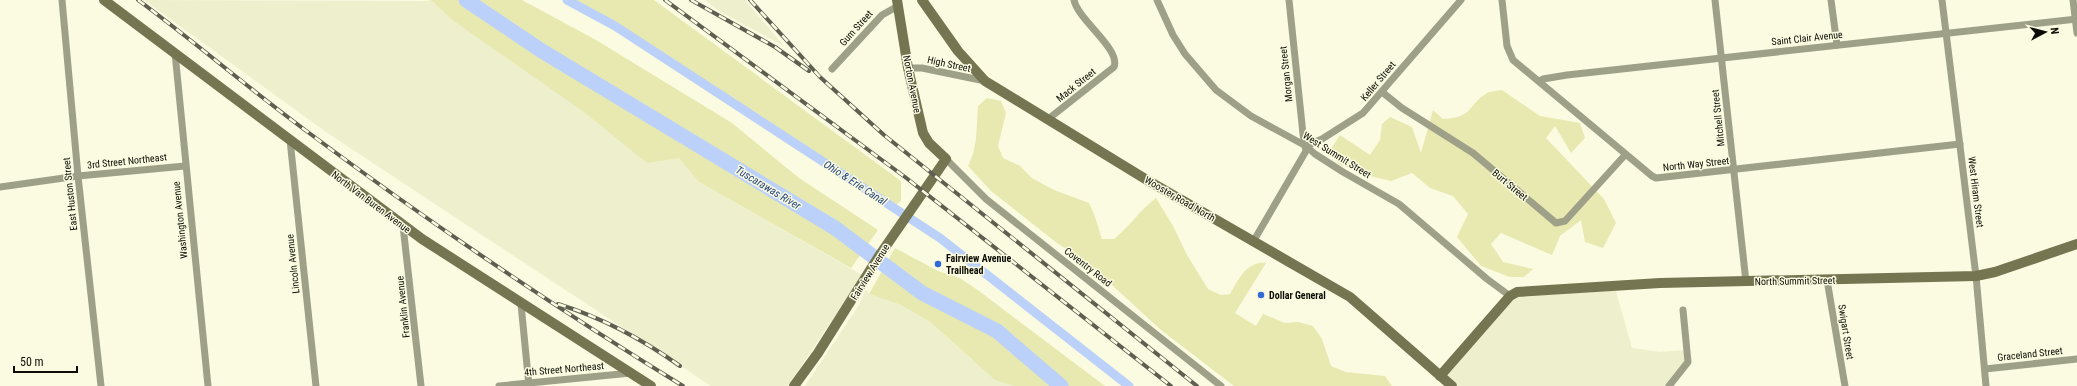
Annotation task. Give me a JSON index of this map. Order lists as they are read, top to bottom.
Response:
{
  "streets": {
    "street": [
      "Gum Street",
      "Saint Clair Avenue",
      "High Street",
      "Morgan Street",
      "Keller Street",
      "Norton Avenue",
      "Mack Street",
      "Mitchell Street",
      "West Summit Street",
      "3rd Street Northeast",
      "North Way Street",
      "Burt Street",
      "West Hiram Street",
      "East Huston Street",
      "Wooster Road North",
      "North Van Buren Avenue",
      "Washington Avenue",
      "Lincoln Avenue",
      "Coventry Road",
      "Fairview Avenue",
      "North Summit Street",
      "Franklin Avenue",
      "Swigart Street",
      "Graceland Street",
      "4th Street Northeast"
    ]
  },
  "crossings": [
    ["Gum Street", "Norton Avenue"],
    ["Saint Clair Avenue", "Mitchell Street"],
    ["Saint Clair Avenue", "North Way Street"],
    ["Saint Clair Avenue", "West Hiram Street"],
    ["High Street", "Norton Avenue"],
    ["High Street", "Wooster Road North"],
    ["Morgan Street", "Keller Street"],
    ["Morgan Street", "West Summit Street"],
    ["Keller Street", "West Summit Street"],
    ["Keller Street", "Burt Street"],
    ["Norton Avenue", "Coventry Road"],
    ["Norton Avenue", "Fairview Avenue"],
    ["Mack Street", "Wooster Road North"],
    ["Mitchell Street", "North Way Street"],
    ["Mitchell Street", "North Summit Street"],
    ["West Summit Street", "North Summit Street"],
    ["3rd Street Northeast", "East Huston Street"],
    ["3rd Street Northeast", "Washington Avenue"],
    ["North Way Street", "Burt Street"],
    ["North Way Street", "West Hiram Street"],
    ["West Hiram Street", "North Summit Street"],
    ["West Hiram Street", "Graceland Street"],
    ["North Van Buren Avenue", "Washington Avenue"],
    ["North Van Buren Avenue", "Lincoln Avenue"],
    ["North Van Buren Avenue", "Franklin Avenue"],
    ["North Van Buren Avenue", "4th Street Northeast"],
    ["Coventry Road", "Fairview Avenue"],
    ["North Summit Street", "Swigart Street"]
  ],
  "water": ["Ohio & Erie Canal", "Tuscarawas River"],
  "places": ["Fairview Avenue Trailhead", "Dollar General"],
  "scale_bar": "50 m",
  "north": "right"
}
